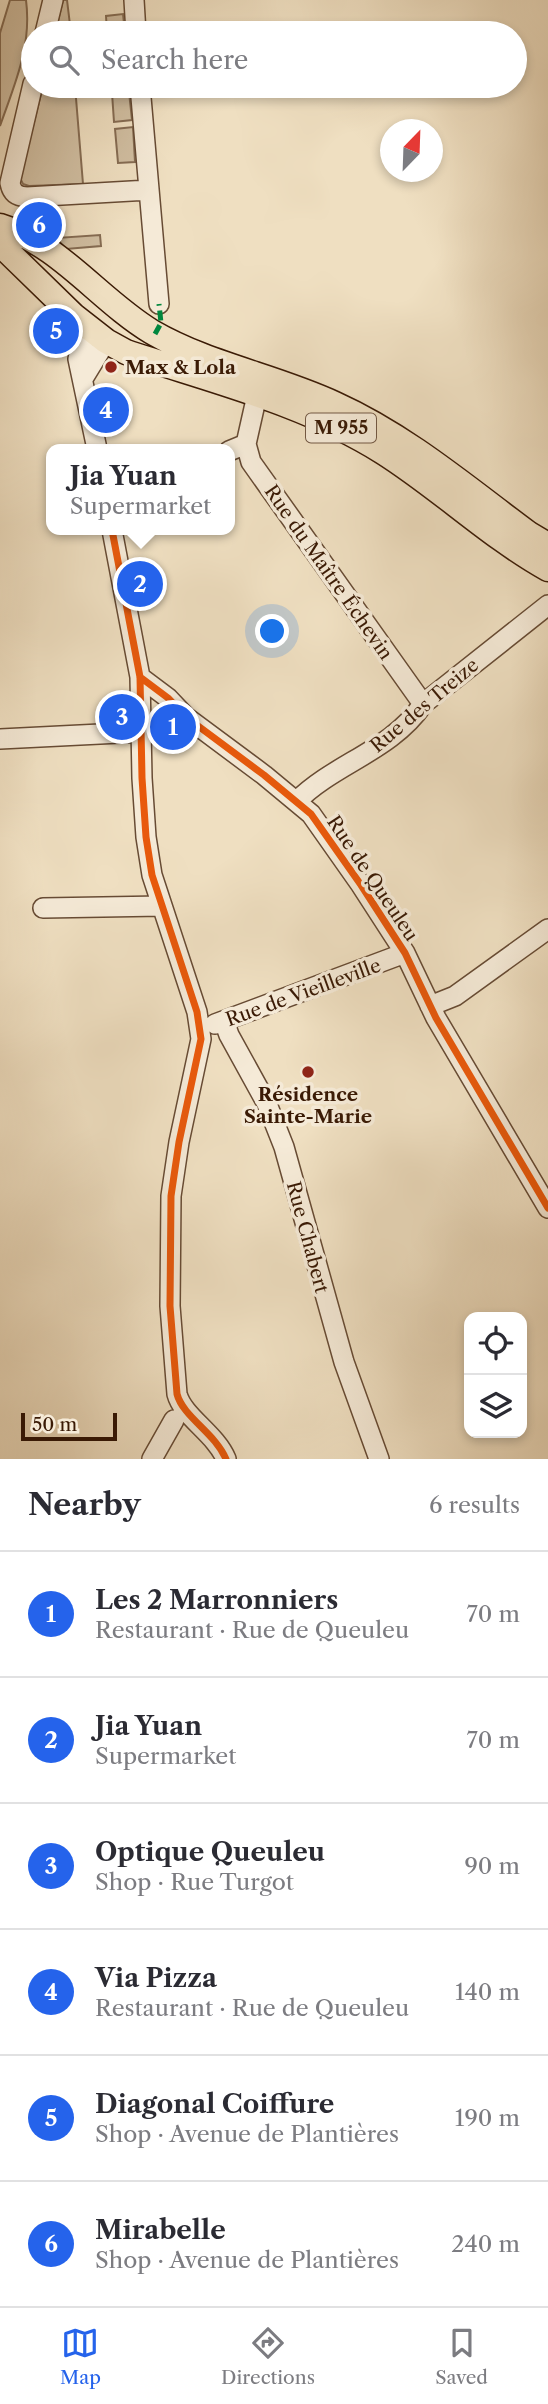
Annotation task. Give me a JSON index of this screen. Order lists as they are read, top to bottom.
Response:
{
  "streets": {
    "main road": ["M 955"],
    "street": [
      "Rue du Maître Échevin",
      "Rue des Treize",
      "Rue de Queuleu",
      "Rue de Vieilleville",
      "Rue Chabert"
    ]
  },
  "crossings": [
    ["M 955", "Rue du Maître Échevin"],
    ["Rue du Maître Échevin", "Rue des Treize"],
    ["Rue des Treize", "Rue de Queuleu"],
    ["Rue de Queuleu", "Rue de Vieilleville"],
    ["Rue de Vieilleville", "Rue Chabert"]
  ],
  "places": ["Max & Lola", "Résidence Sainte-Marie"],
  "scale_bar": "50 m",
  "north": "top right",
  "page": {
    "search": "Search here",
    "pins": [
      "6",
      "5",
      "4",
      "2",
      "3",
      "1"
    ],
    "popup": ["Jia Yuan", "Supermarket"],
    "scale": "50 m",
    "heading": ["Nearby", "6 results"],
    "list": [
      {
        "mark": "1",
        "name": "Les 2 Marronniers",
        "note": "Restaurant · Rue de Queuleu",
        "value": "70 m"
      },
      {
        "mark": "2",
        "name": "Jia Yuan",
        "note": "Supermarket",
        "value": "70 m"
      },
      {
        "mark": "3",
        "name": "Optique Queuleu",
        "note": "Shop · Rue Turgot",
        "value": "90 m"
      },
      {
        "mark": "4",
        "name": "Via Pizza",
        "note": "Restaurant · Rue de Queuleu",
        "value": "140 m"
      },
      {
        "mark": "5",
        "name": "Diagonal Coiffure",
        "note": "Shop · Avenue de Plantières",
        "value": "190 m"
      },
      {
        "mark": "6",
        "name": "Mirabelle",
        "note": "Shop · Avenue de Plantières",
        "value": "240 m"
      }
    ],
    "nav": ["Map", "Directions", "Saved"]
  }
}
